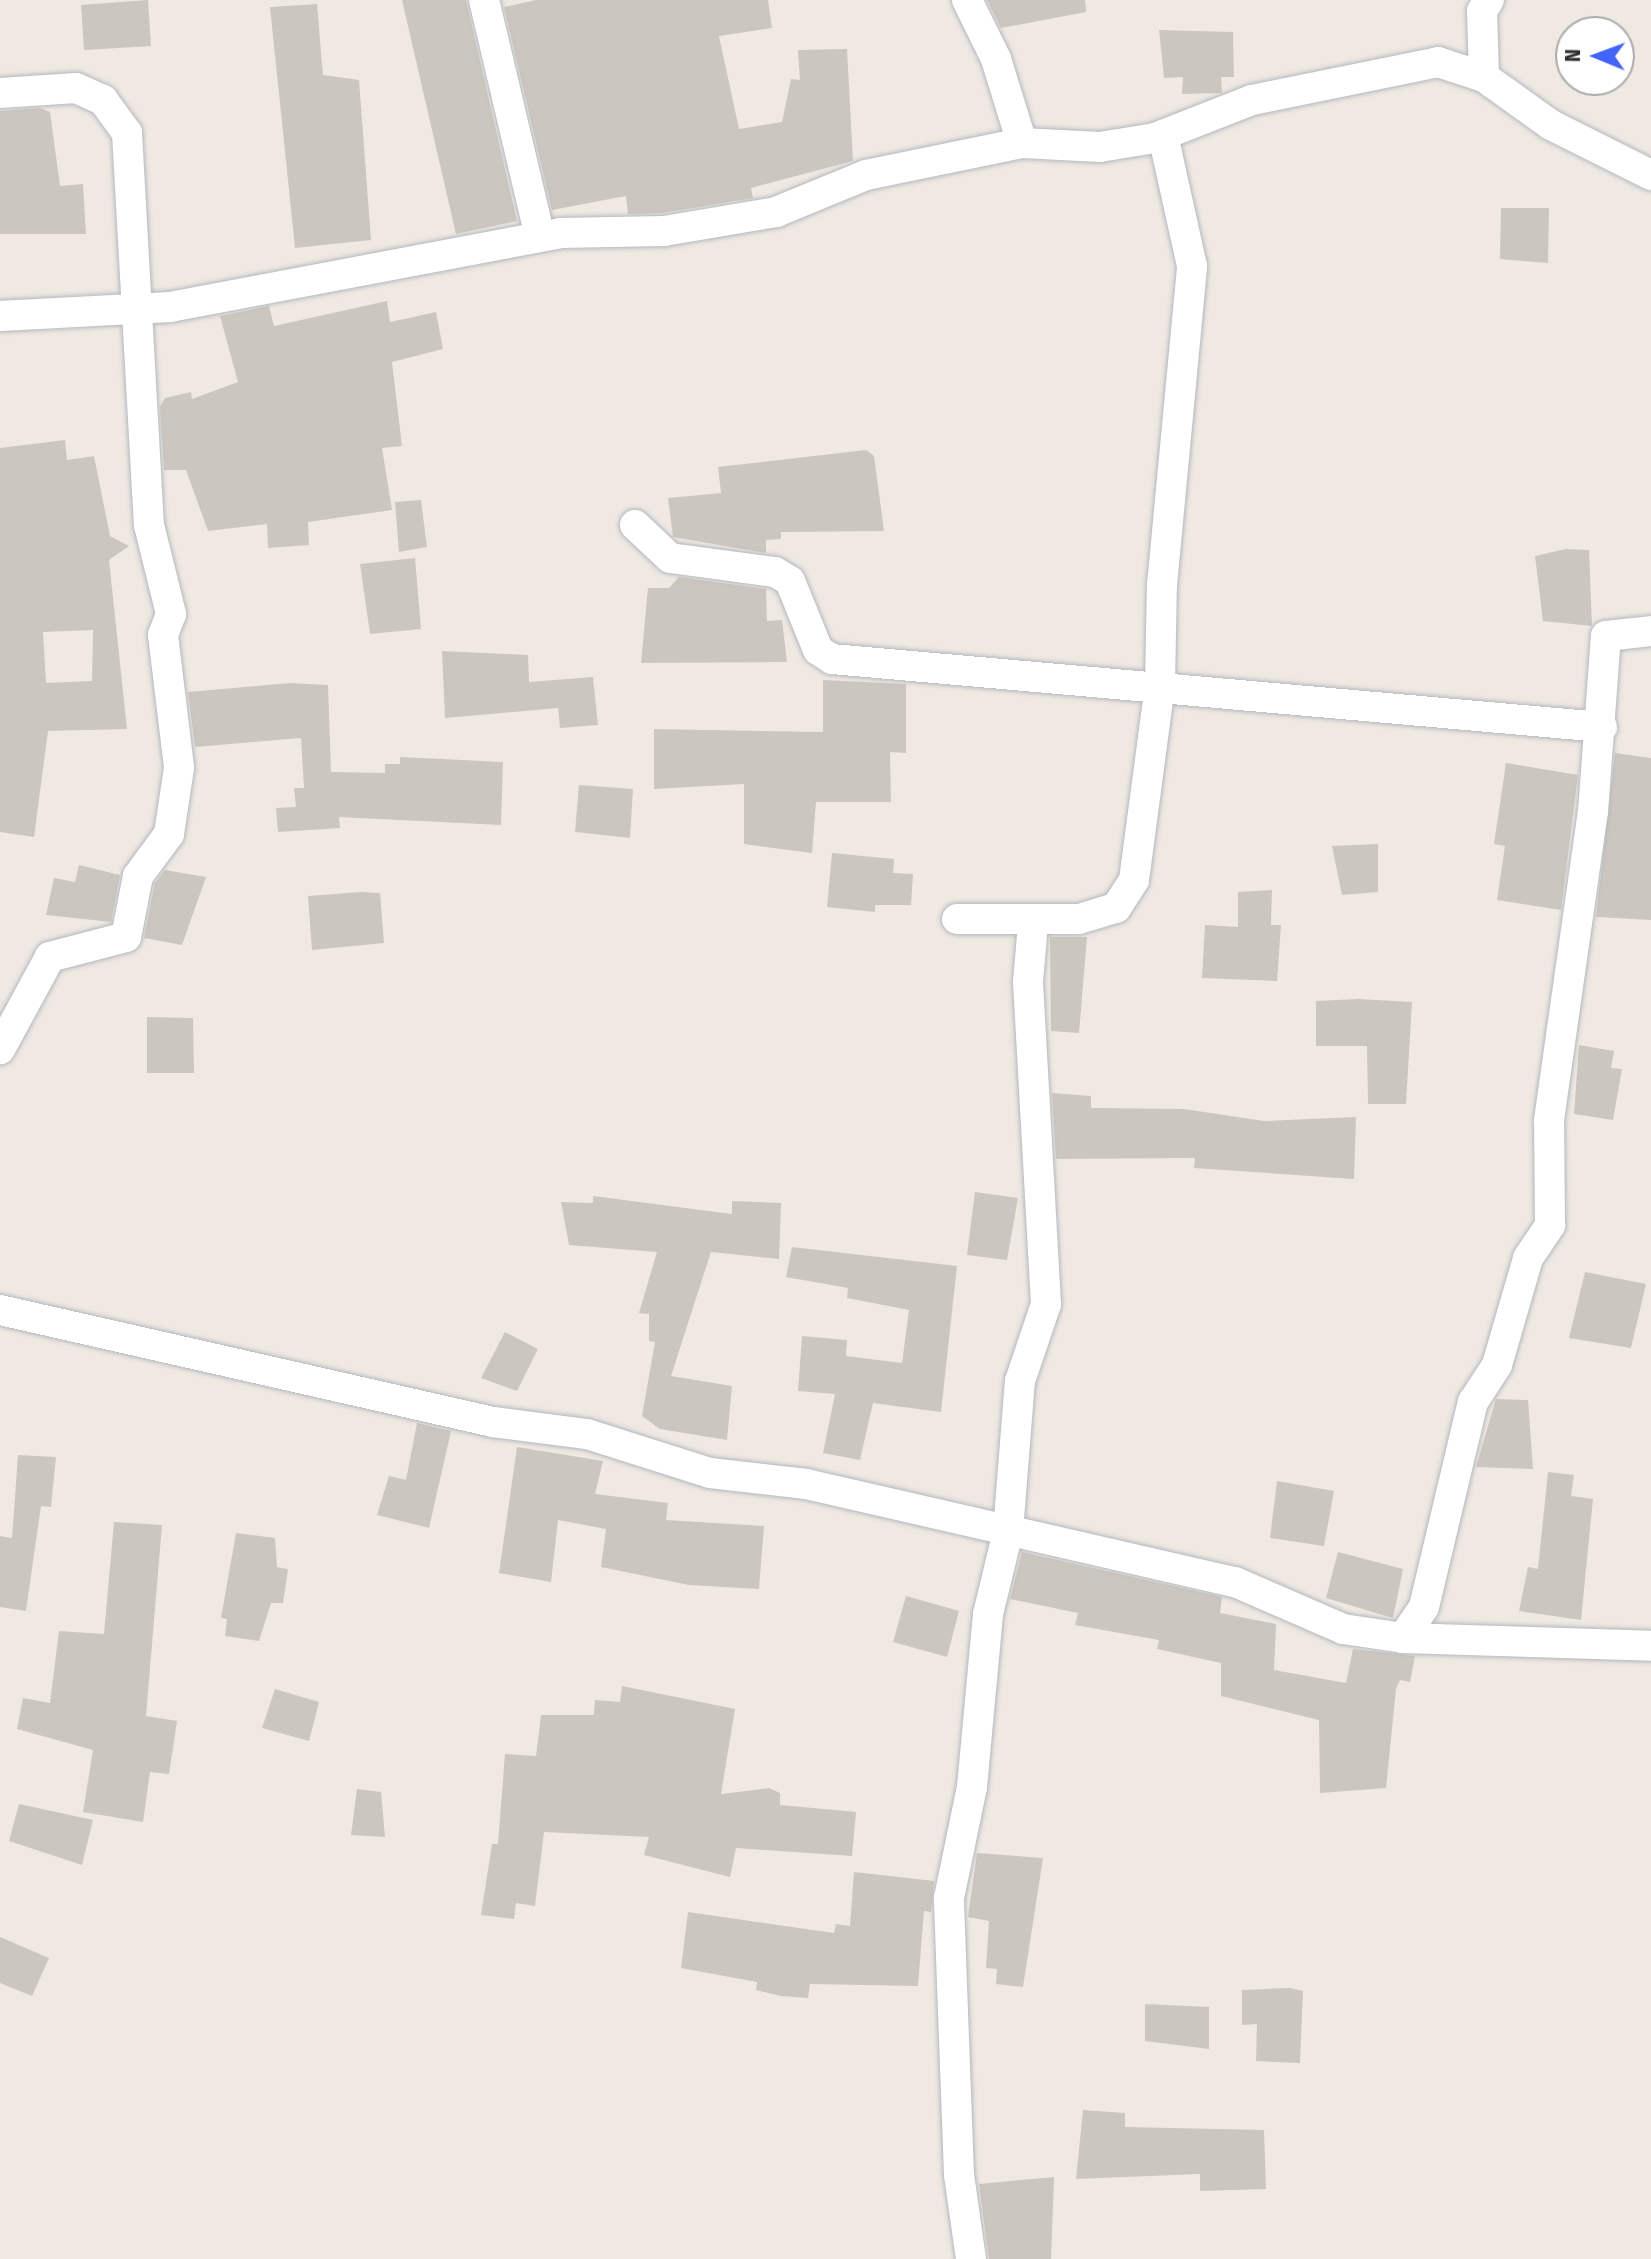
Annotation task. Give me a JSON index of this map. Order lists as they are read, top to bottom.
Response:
{
  "north": "left"
}
